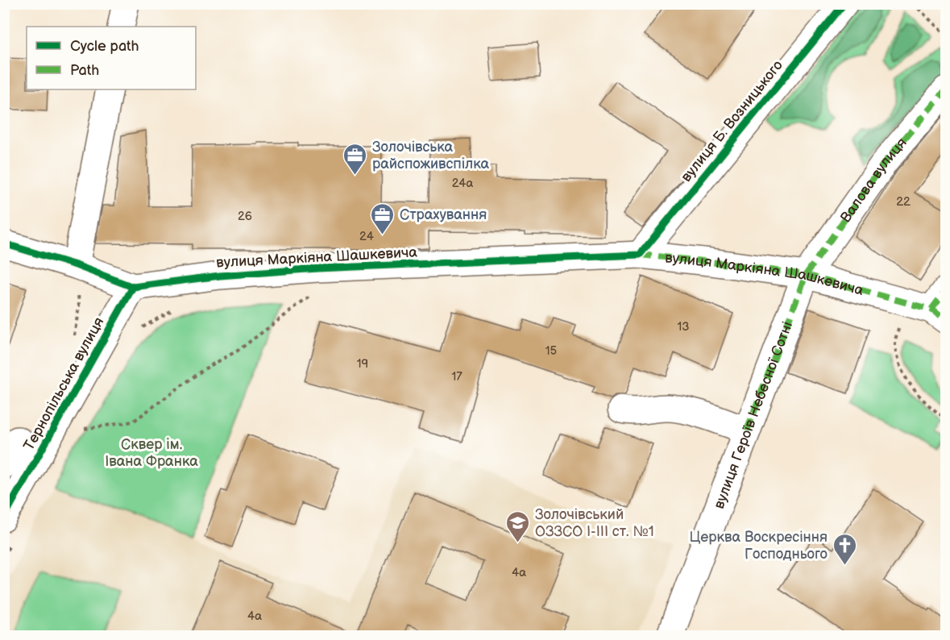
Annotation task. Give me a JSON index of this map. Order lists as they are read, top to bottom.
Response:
{
  "streets": {
    "street": [
      "вулиця Б. Возницького",
      "Валова вулиця",
      "вулиця Маркіяна Шашкевича",
      "Тернопільська вулиця",
      "вулиця Героїв Небесної Сотні"
    ]
  },
  "crossings": [
    ["вулиця Б. Возницького", "вулиця Маркіяна Шашкевича"],
    ["Валова вулиця", "вулиця Маркіяна Шашкевича"],
    ["Валова вулиця", "вулиця Героїв Небесної Сотні"],
    ["вулиця Маркіяна Шашкевича", "Тернопільська вулиця"],
    ["вулиця Маркіяна Шашкевича", "вулиця Героїв Небесної Сотні"]
  ],
  "parks": ["Сквер ім. Івана Франка"],
  "places": {
    "office": ["Золочівська райспоживспілка", "Страхування"],
    "school or university": ["Золочівський ОЗЗСО І-ІІІ ст. №1"],
    "church": ["Церква Воскресіння Господнього"]
  },
  "house_numbers": [
    "24а",
    "22",
    "26",
    "24",
    "13",
    "15",
    "19",
    "17",
    "4а",
    "4а"
  ],
  "legend": ["Cycle path", "Path"]
}
